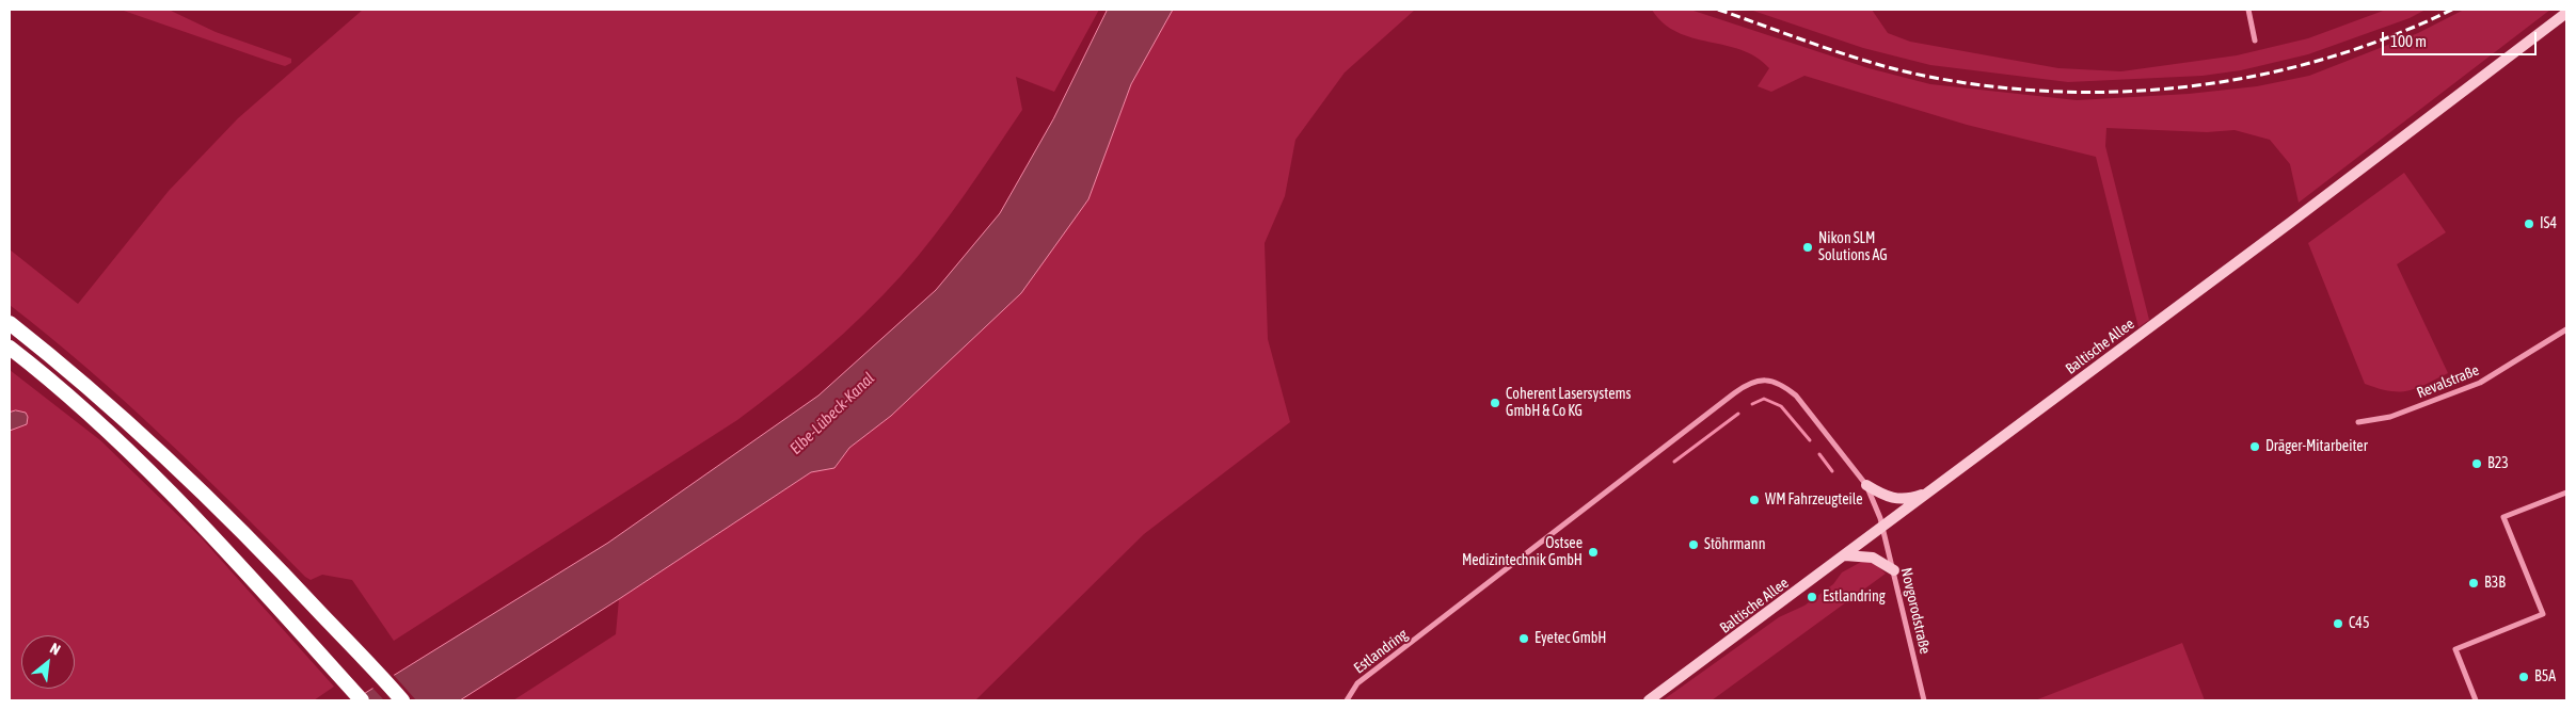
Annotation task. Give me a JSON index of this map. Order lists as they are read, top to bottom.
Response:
{
  "streets": {
    "main road": ["Baltische Allee"],
    "street": ["Revalstraße", "Novgorodstraße", "Estlandring"]
  },
  "crossings": [
    ["Baltische Allee", "Novgorodstraße"],
    ["Baltische Allee", "Estlandring"],
    ["Novgorodstraße", "Estlandring"]
  ],
  "water": ["Elbe-Lübeck-Kanal"],
  "places": [
    "IS4",
    "Nikon SLM Solutions AG",
    "Coherent Lasersystems GmbH & Co KG",
    "Dräger-Mitarbeiter",
    "B23",
    "WM Fahrzeugteile",
    "Stöhrmann",
    "Ostsee Medizintechnik GmbH",
    "B3B",
    "Estlandring",
    "C45",
    "Eyetec GmbH",
    "B5A"
  ],
  "scale_bar": "100 m",
  "north": "top right"
}
